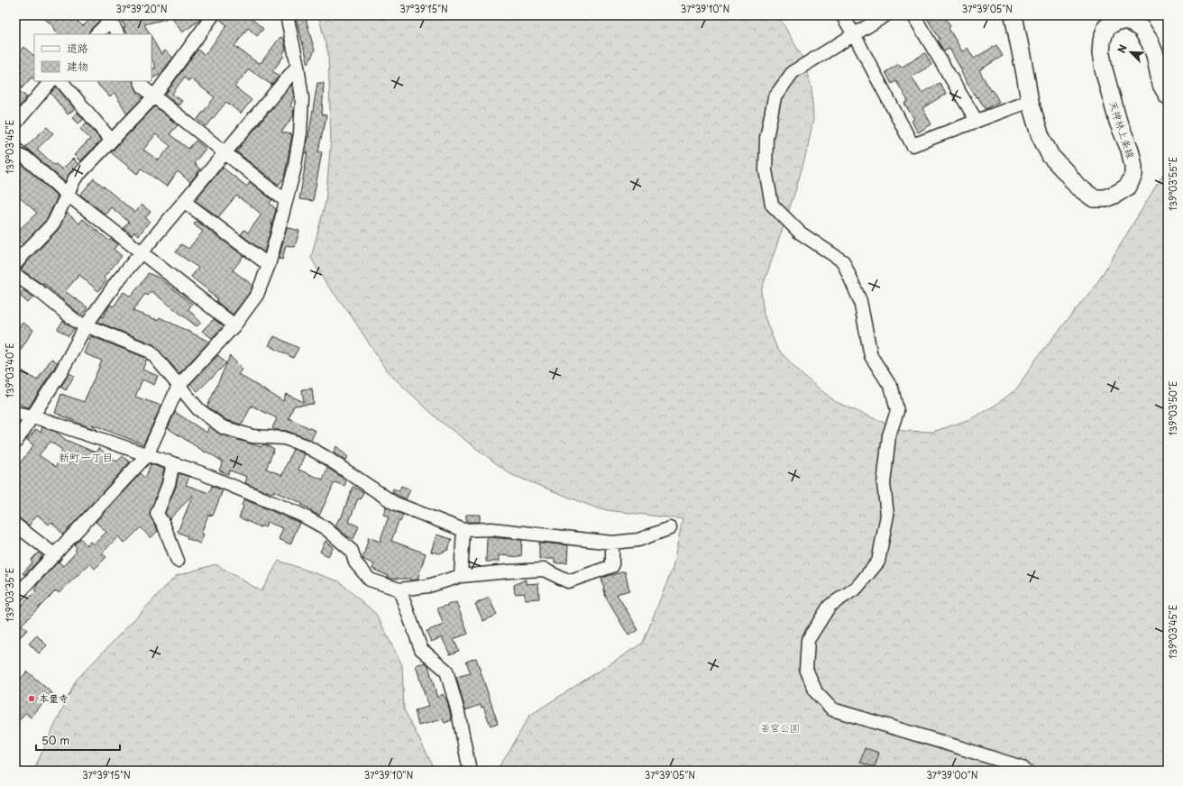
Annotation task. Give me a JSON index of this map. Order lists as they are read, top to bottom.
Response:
{
  "streets": {
    "main road": ["天神林上条線"]
  },
  "districts": ["新町一丁目"],
  "parks": ["若宮公園"],
  "places": ["本量寺"],
  "legend": ["道路", "建物"],
  "scale_bar": "50 m",
  "north": "top left",
  "coordinates": [
    "37°39'20\"N",
    "37°39'15\"N",
    "37°39'10\"N",
    "37°39'05\"N",
    "139°03'45\"E",
    "139°03'55\"E",
    "139°03'40\"E",
    "139°03'50\"E",
    "139°03'35\"E",
    "37°39'00\"N"
  ]
}
